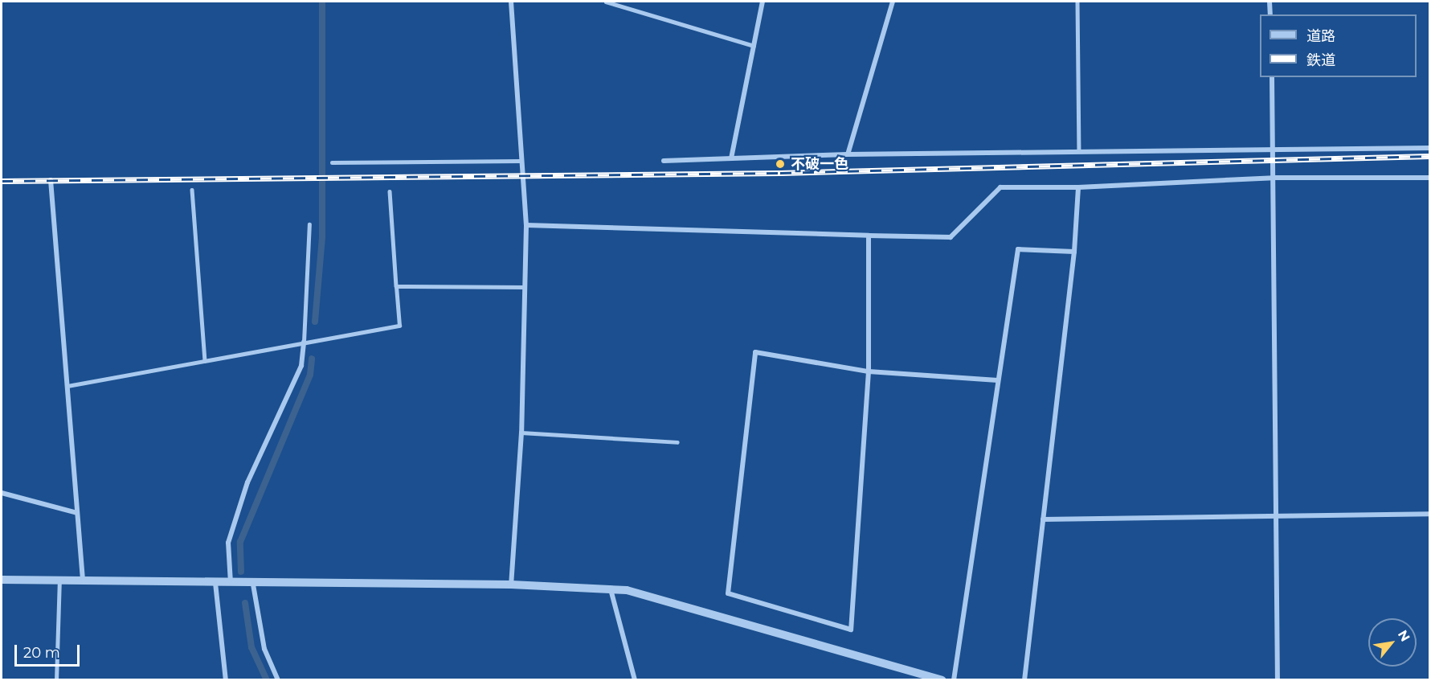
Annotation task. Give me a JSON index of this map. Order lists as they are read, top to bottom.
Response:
{
  "places": ["不破一色"],
  "legend": ["道路", "鉄道"],
  "scale_bar": "20 m",
  "north": "top right"
}
